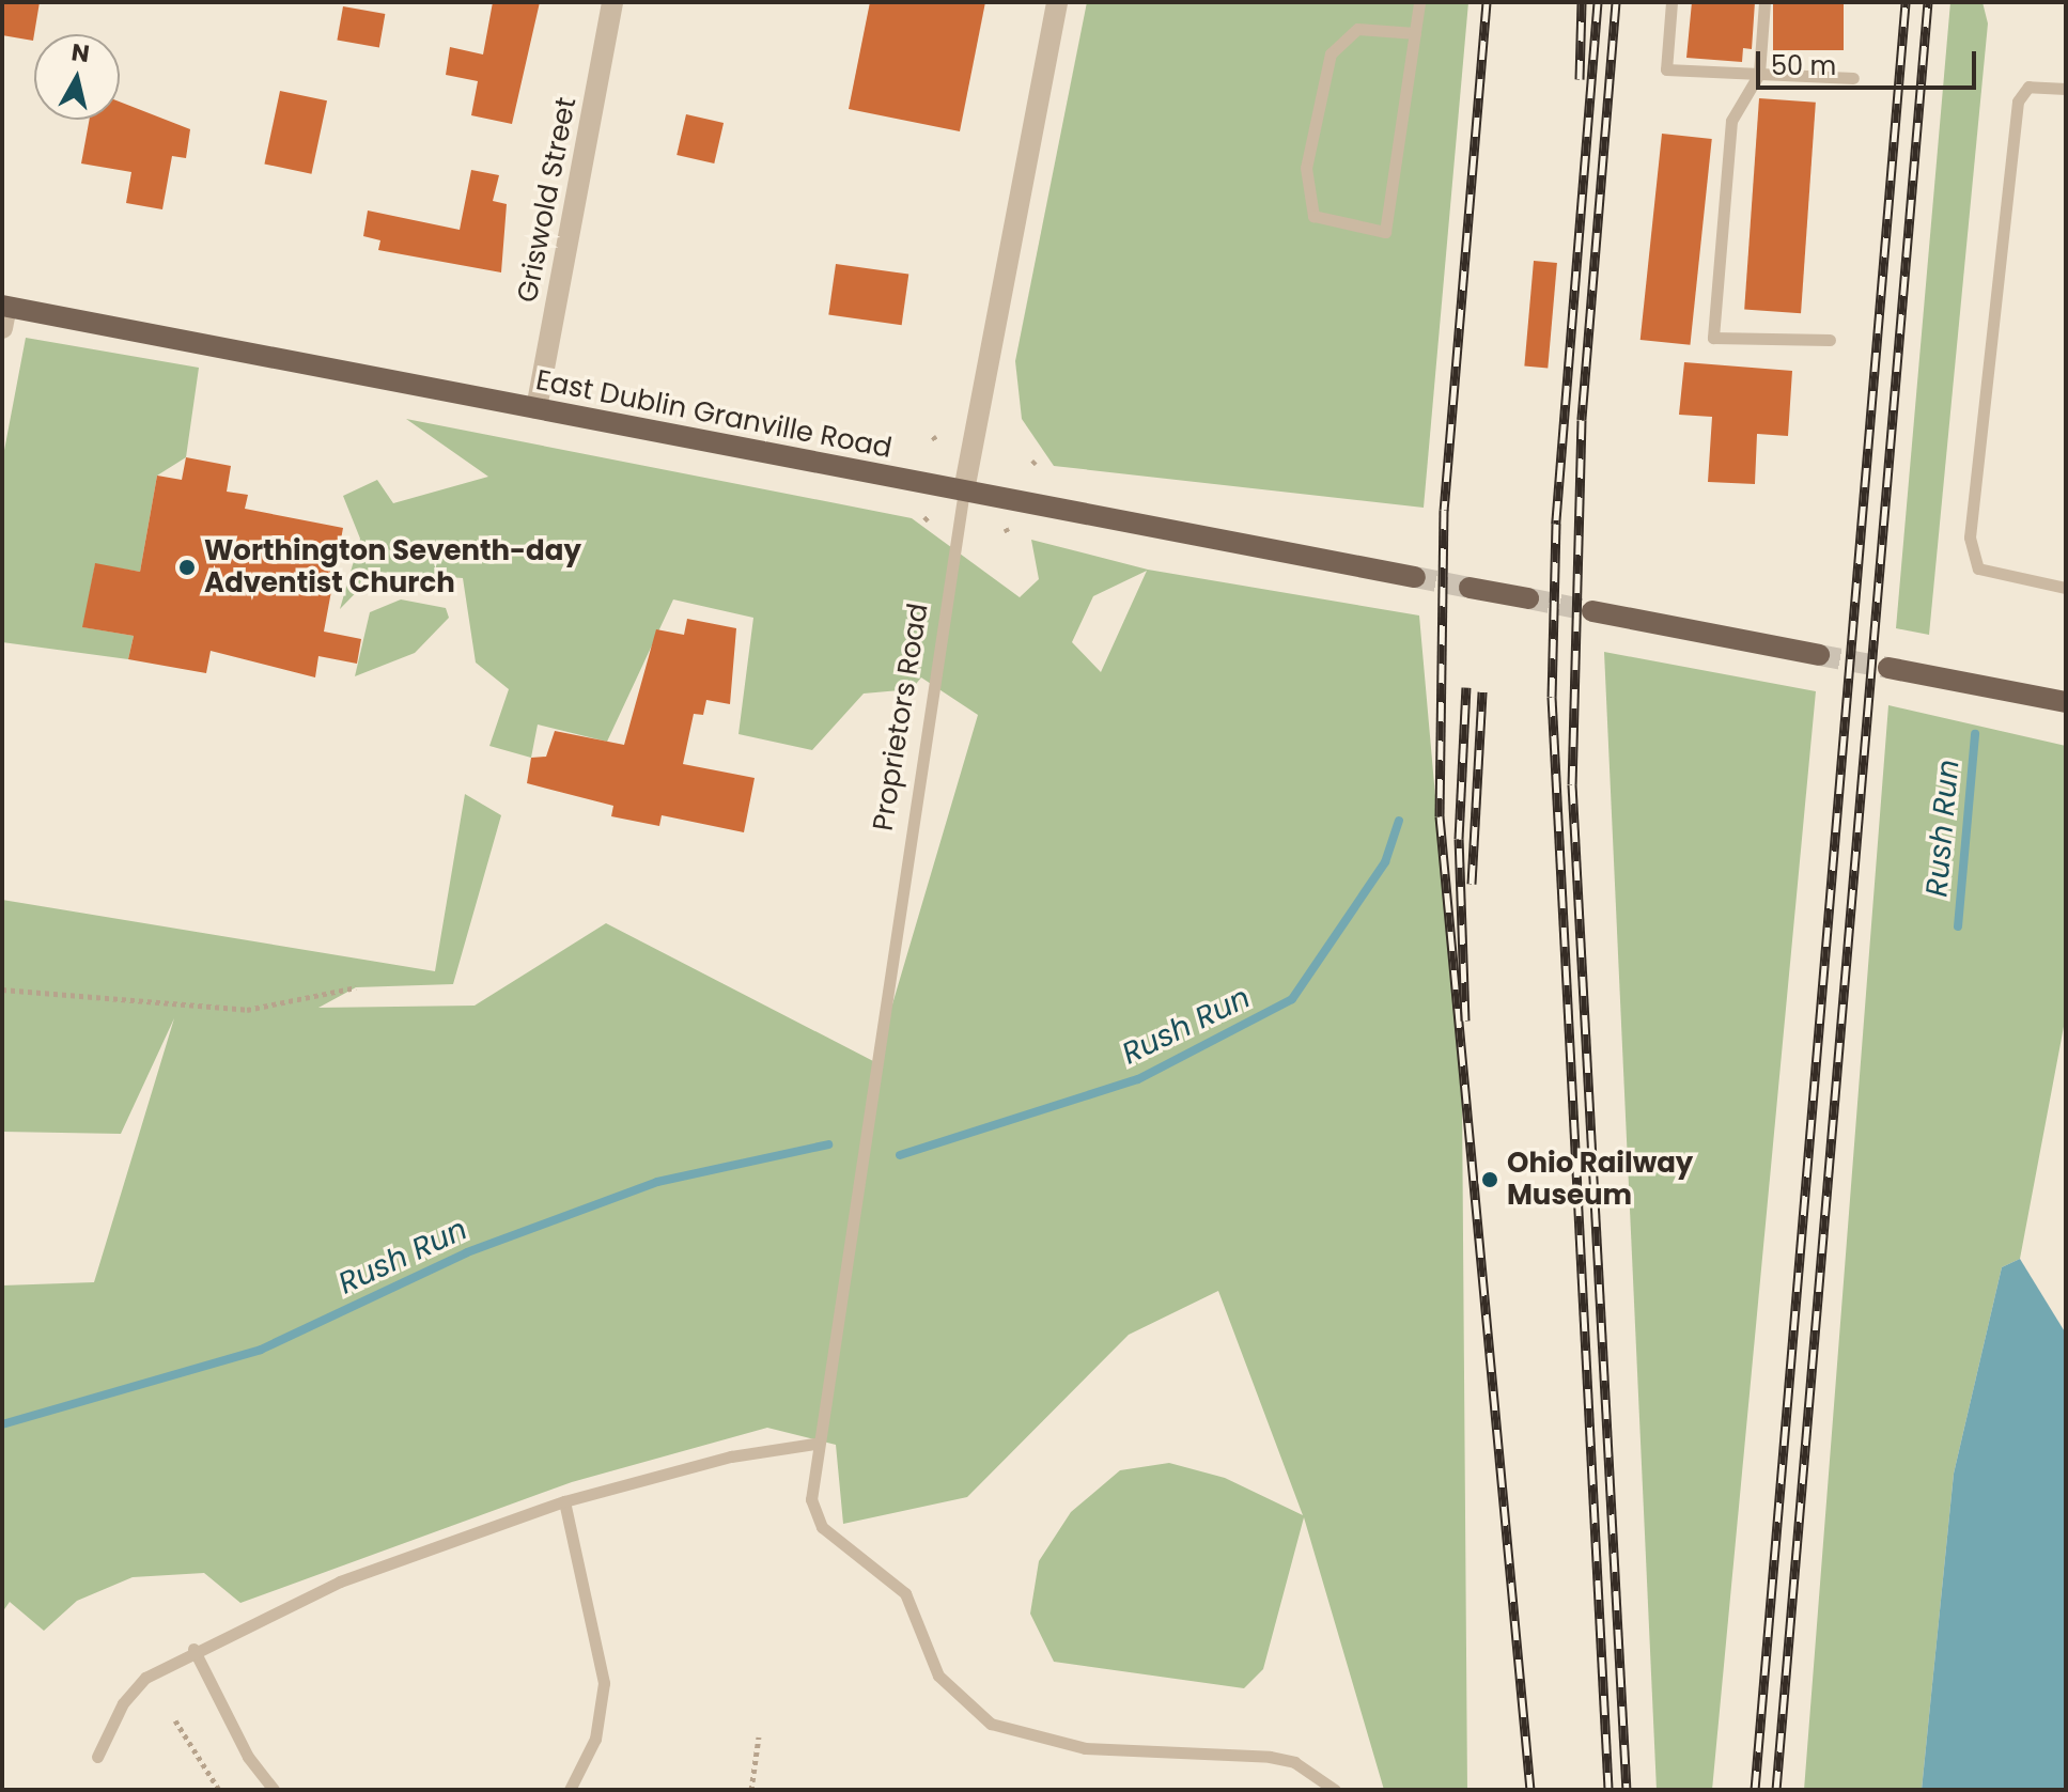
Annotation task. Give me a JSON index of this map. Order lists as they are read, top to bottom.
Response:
{
  "streets": {
    "main road": ["East Dublin Granville Road"],
    "street": ["Griswold Street", "Proprietors Road"]
  },
  "crossings": [
    ["Griswold Street", "East Dublin Granville Road"],
    ["East Dublin Granville Road", "Proprietors Road"]
  ],
  "water": ["Rush Run"],
  "places": ["Worthington Seventh-day Adventist Church", "Ohio Railway Museum"],
  "scale_bar": "50 m",
  "north": "top"
}
